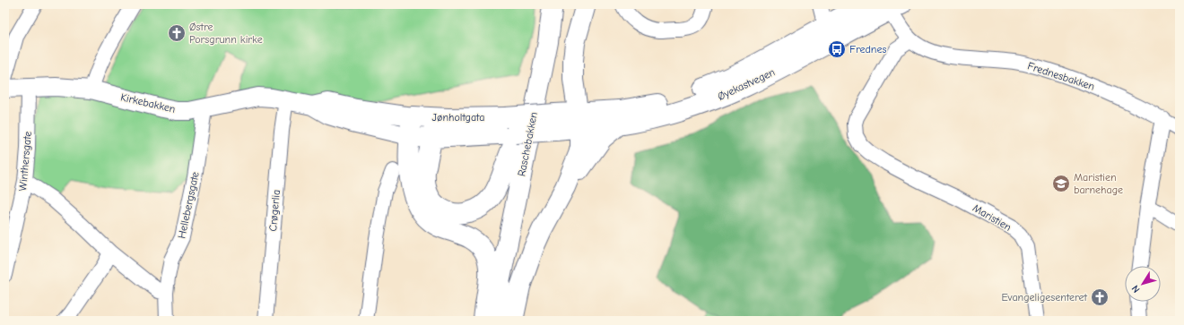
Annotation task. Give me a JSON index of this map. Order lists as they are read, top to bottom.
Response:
{
  "streets": {
    "main road": ["Øyekastvegen", "Jønholtgata", "Raschebakken"],
    "street": [
      "Frednesbakken",
      "Kirkebakken",
      "Winthersgate",
      "Hellebergsgate",
      "Crøgerlia",
      "Maristien"
    ]
  },
  "crossings": [
    ["Frednesbakken", "Øyekastvegen"],
    ["Frednesbakken", "Maristien"],
    ["Kirkebakken", "Jønholtgata"],
    ["Kirkebakken", "Winthersgate"],
    ["Kirkebakken", "Hellebergsgate"],
    ["Kirkebakken", "Crøgerlia"]
  ],
  "places": {
    "church": ["Østre Porsgrunn kirke", "Evangeligesenteret"],
    "bus stop": ["Frednes"],
    "school or university": ["Maristien barnehage"]
  },
  "north": "bottom left"
}
